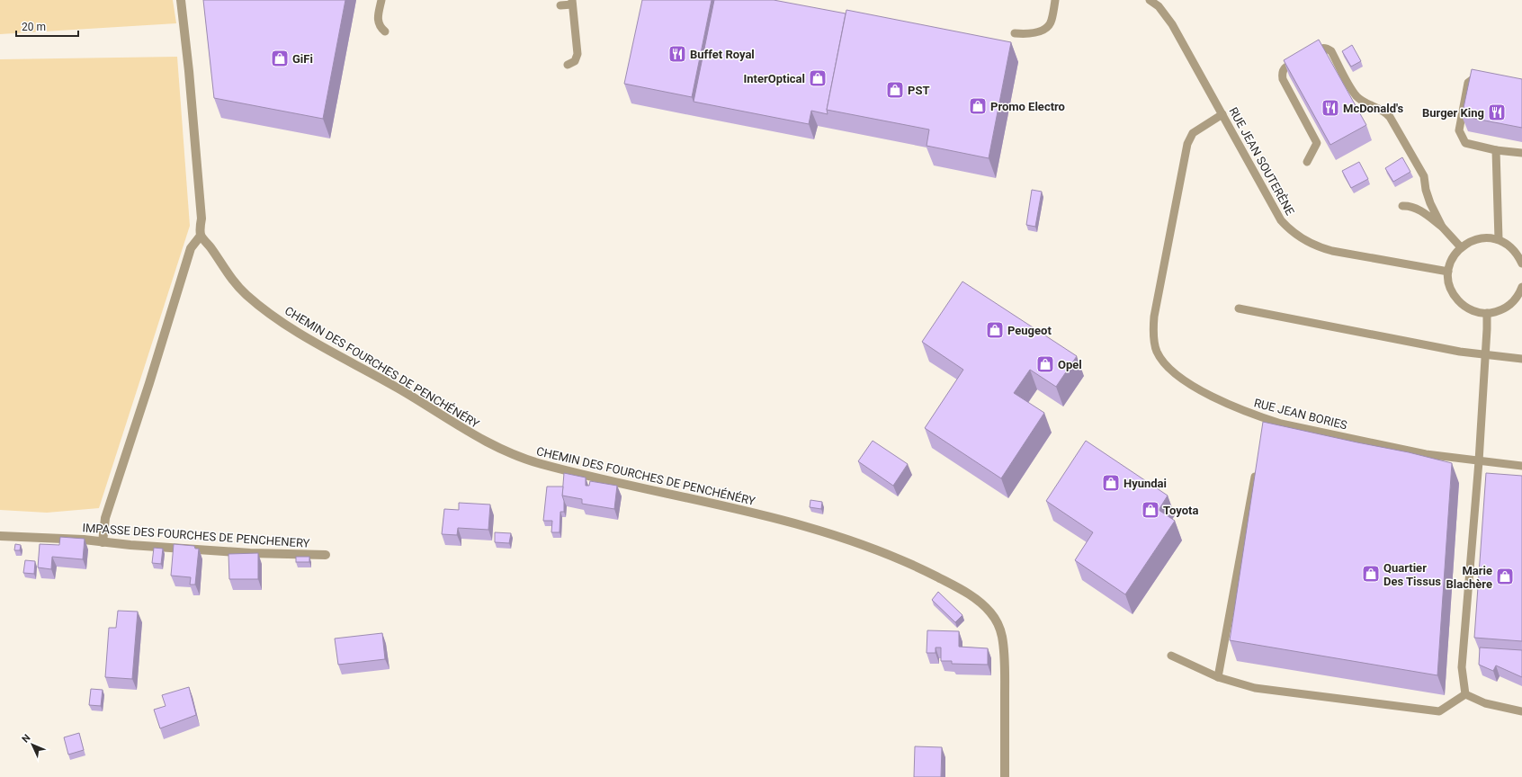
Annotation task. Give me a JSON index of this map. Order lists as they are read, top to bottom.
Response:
{
  "streets": {
    "street": ["CHEMIN DES FOURCHES DE PENCHÉNÉRY", "IMPASSE DES FOURCHES DE PENCHENERY"],
    "lane": ["RUE JEAN SOUTERÈNE", "RUE JEAN BORIES"]
  },
  "crossings": [
    ["RUE JEAN SOUTERÈNE", "RUE JEAN BORIES"]
  ],
  "places": {
    "restaurant": ["Buffet Royal", "McDonald's", "Burger King"],
    "shop": [
      "GiFi",
      "InterOptical",
      "PST",
      "Promo Electro",
      "Peugeot",
      "Opel",
      "Hyundai",
      "Toyota",
      "Quartier Des Tissus",
      "Marie Blachère"
    ]
  },
  "scale_bar": "20 m",
  "north": "top left"
}
